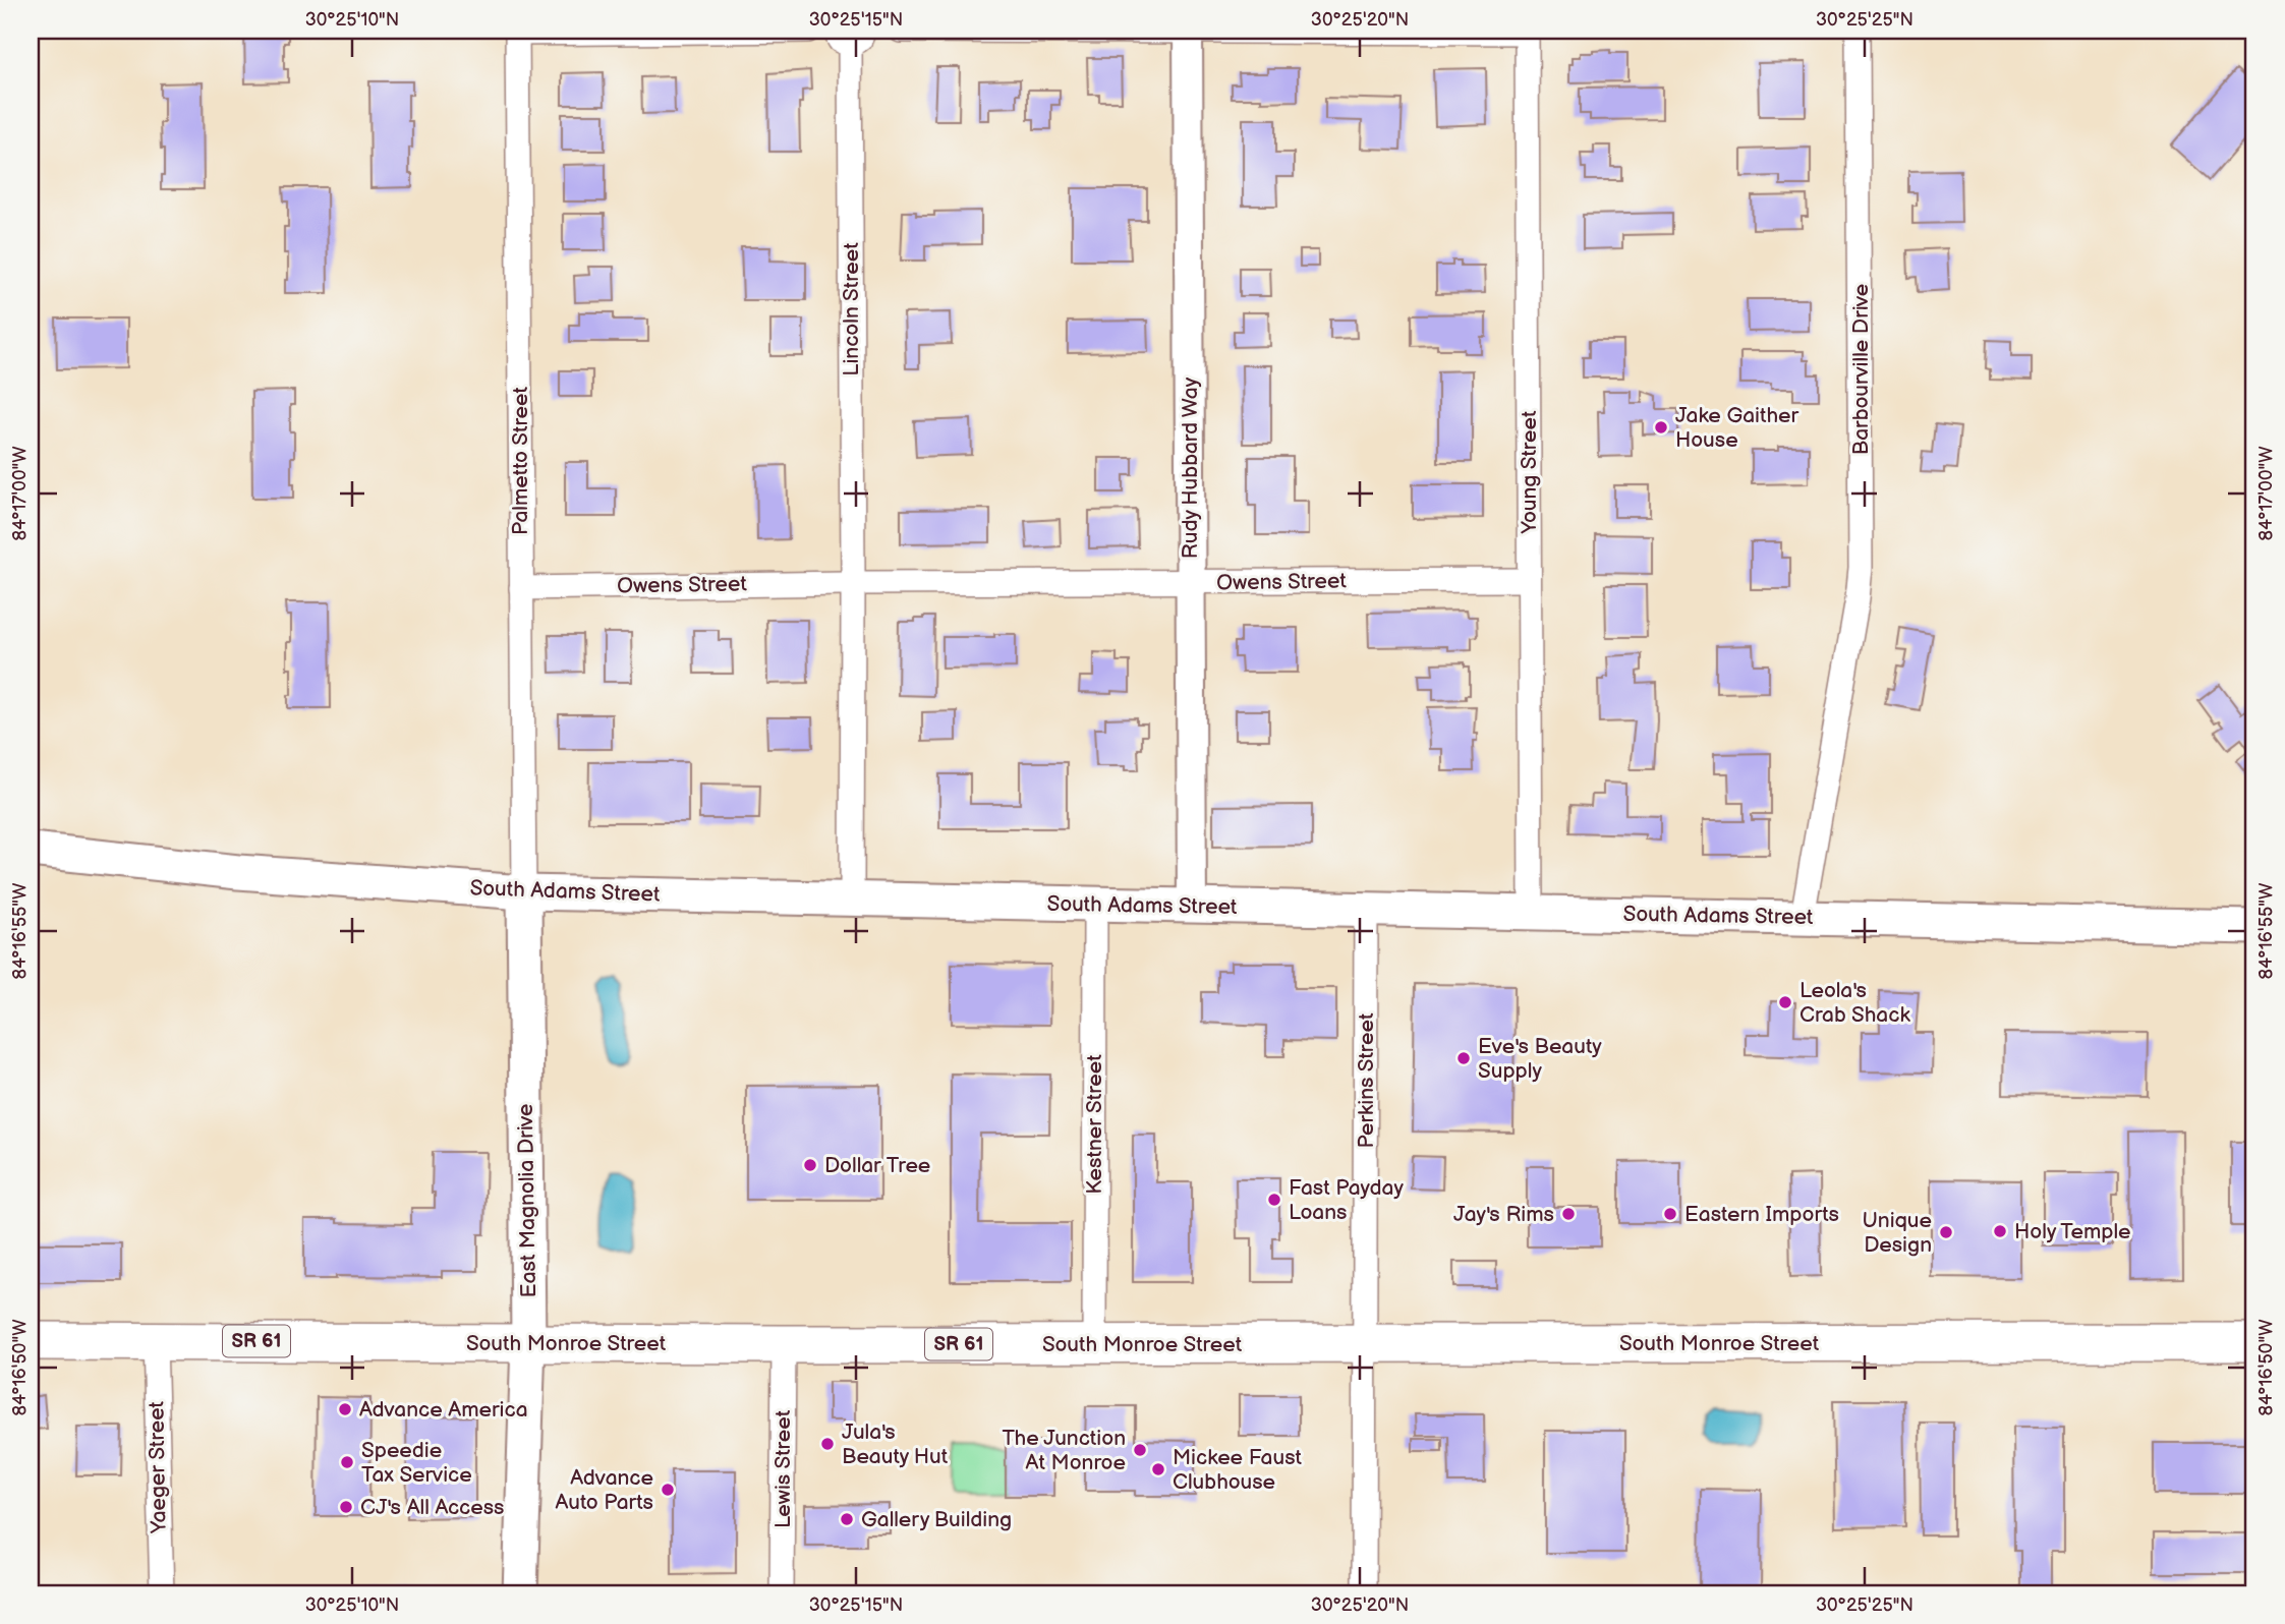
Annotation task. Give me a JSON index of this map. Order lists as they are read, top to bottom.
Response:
{
  "streets": {
    "main road": [
      "South Adams Street",
      "East Magnolia Drive",
      "SR 61",
      "South Monroe Street"
    ],
    "street": [
      "Lincoln Street",
      "Barbourville Drive",
      "Palmetto Street",
      "Rudy Hubbard Way",
      "Young Street",
      "Owens Street",
      "Perkins Street",
      "Kestner Street",
      "Yaeger Street",
      "Lewis Street"
    ]
  },
  "crossings": [
    ["Lincoln Street", "Owens Street"],
    ["Lincoln Street", "South Adams Street"],
    ["Barbourville Drive", "South Adams Street"],
    ["Palmetto Street", "Owens Street"],
    ["Palmetto Street", "South Adams Street"],
    ["Palmetto Street", "East Magnolia Drive"],
    ["Rudy Hubbard Way", "Owens Street"],
    ["Rudy Hubbard Way", "South Adams Street"],
    ["Young Street", "Owens Street"],
    ["Young Street", "South Adams Street"],
    ["South Adams Street", "Perkins Street"],
    ["South Adams Street", "Kestner Street"],
    ["South Adams Street", "East Magnolia Drive"],
    ["Perkins Street", "South Monroe Street"],
    ["Kestner Street", "South Monroe Street"],
    ["East Magnolia Drive", "South Monroe Street"],
    ["South Monroe Street", "Yaeger Street"],
    ["South Monroe Street", "Lewis Street"]
  ],
  "places": [
    "Jake Gaither House",
    "Leola's Crab Shack",
    "Eve's Beauty Supply",
    "Dollar Tree",
    "Fast Payday Loans",
    "Jay's Rims",
    "Eastern Imports",
    "Holy Temple",
    "Unique Design",
    "Advance America",
    "Jula's Beauty Hut",
    "The Junction At Monroe",
    "Speedie Tax Service",
    "Mickee Faust Clubhouse",
    "Advance Auto Parts",
    "CJ's All Access",
    "Gallery Building"
  ],
  "coordinates": [
    "30°25'10\"N",
    "30°25'15\"N",
    "30°25'20\"N",
    "30°25'25\"N",
    "84°17'00\"W",
    "84°16'55\"W",
    "84°16'50\"W"
  ]
}
